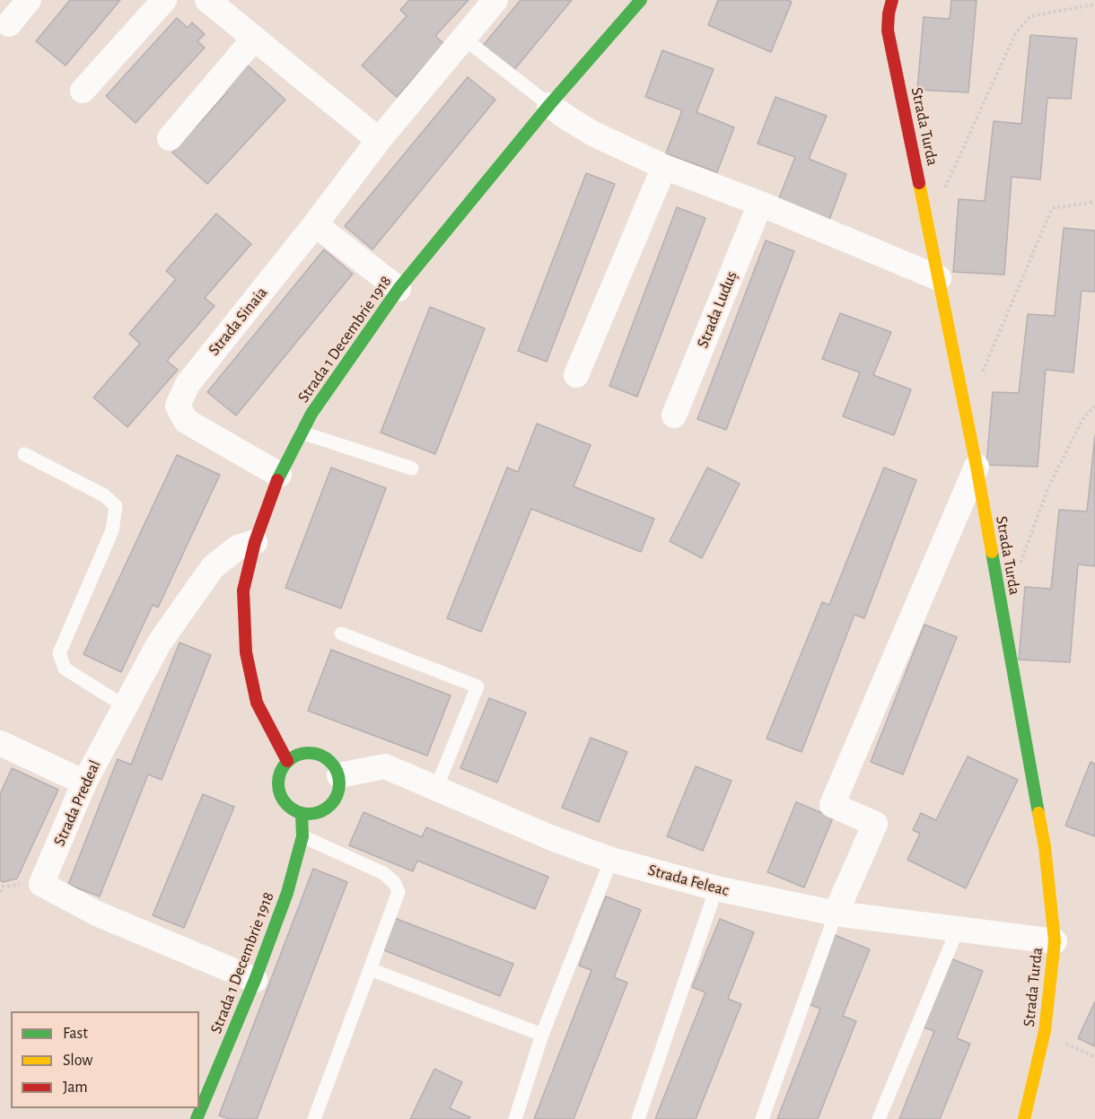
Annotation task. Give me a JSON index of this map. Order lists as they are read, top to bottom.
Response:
{
  "streets": {
    "main road": ["Strada Turda", "Strada 1 Decembrie 1918"],
    "street": [
      "Strada Luduș",
      "Strada Sinaia",
      "Strada Predeal",
      "Strada Feleac"
    ]
  },
  "crossings": [
    ["Strada Turda", "Strada Feleac"],
    ["Strada Sinaia", "Strada 1 Decembrie 1918"],
    ["Strada 1 Decembrie 1918", "Strada Predeal"],
    ["Strada 1 Decembrie 1918", "Strada Feleac"]
  ],
  "legend": ["Fast", "Slow", "Jam"]
}
